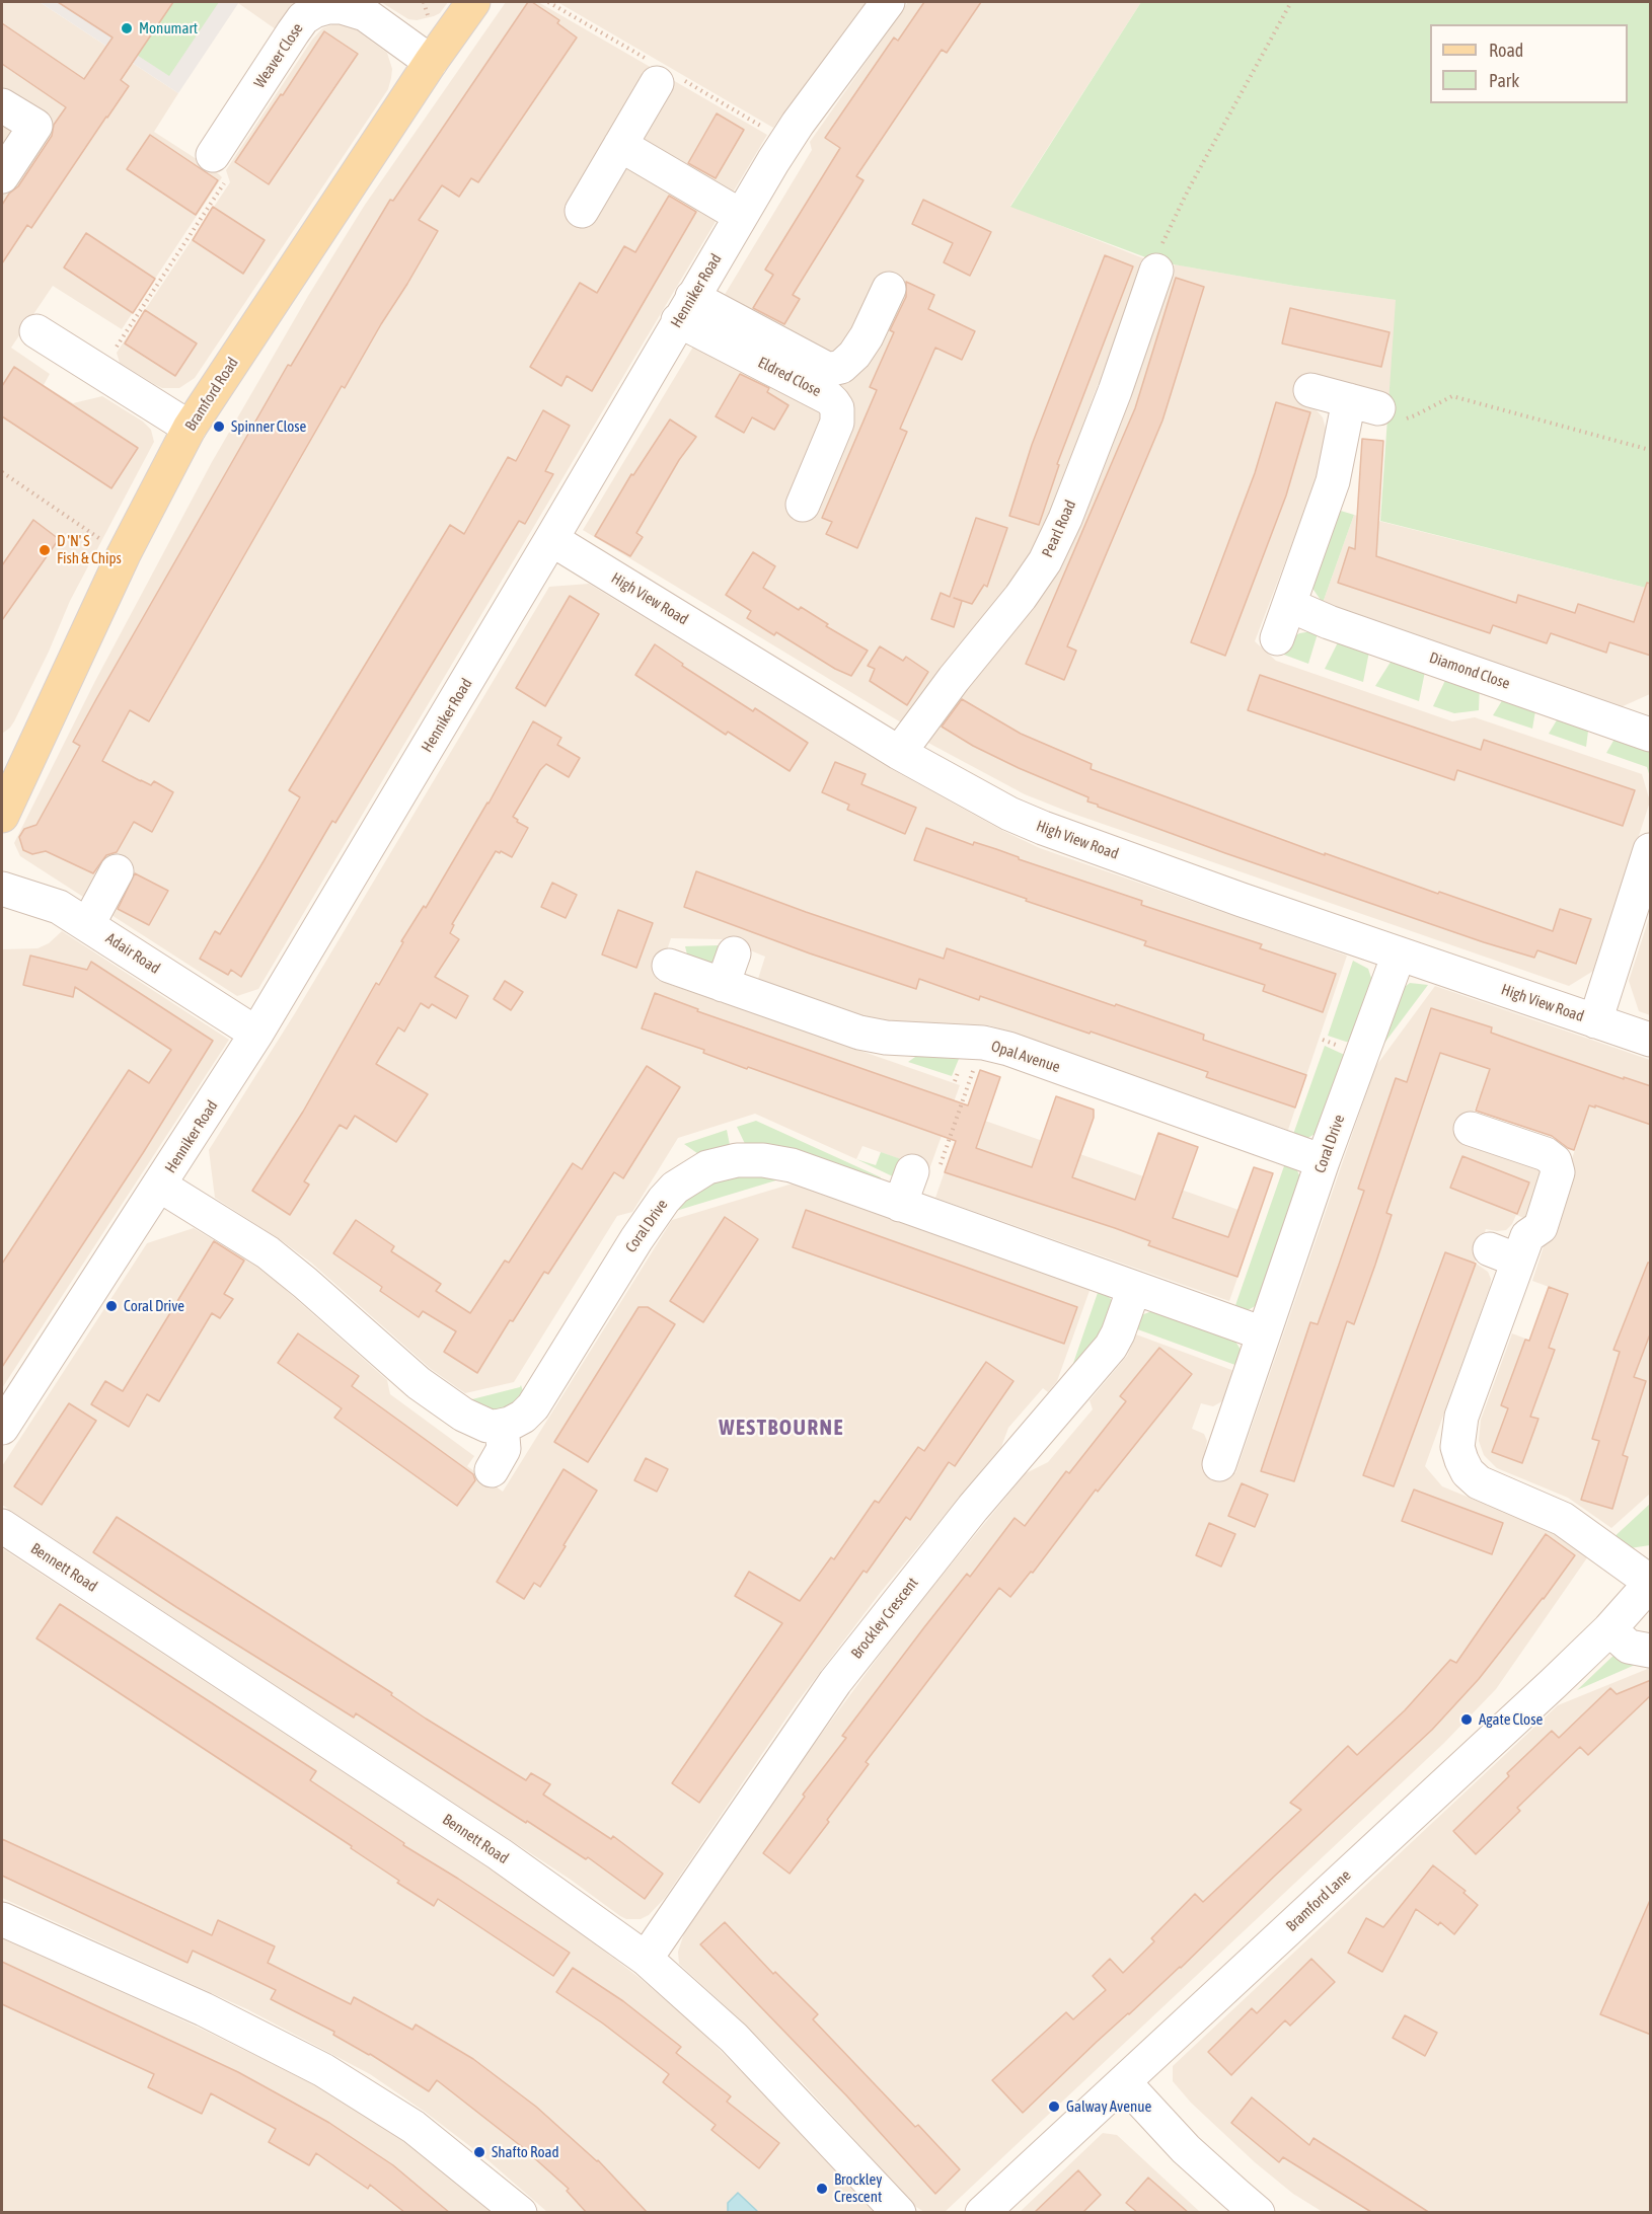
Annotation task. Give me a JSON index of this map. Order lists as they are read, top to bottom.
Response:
{
  "streets": {
    "main road": ["Bramford Road"],
    "street": [
      "Weaver Close",
      "Henniker Road",
      "Eldred Close",
      "Pearl Road",
      "High View Road",
      "Diamond Close",
      "Adair Road",
      "Opal Avenue",
      "Coral Drive",
      "Bennett Road",
      "Brockley Crescent",
      "Bramford Lane"
    ]
  },
  "crossings": [
    ["Weaver Close", "Bramford Road"],
    ["Henniker Road", "Eldred Close"],
    ["Henniker Road", "High View Road"],
    ["Henniker Road", "Adair Road"],
    ["Pearl Road", "High View Road"],
    ["High View Road", "Coral Drive"],
    ["Opal Avenue", "Coral Drive"],
    ["Coral Drive", "Brockley Crescent"],
    ["Bennett Road", "Brockley Crescent"]
  ],
  "districts": ["WESTBOURNE"],
  "places": [
    "Monumart",
    "Spinner Close",
    "D 'N' S Fish & Chips",
    "Coral Drive",
    "Agate Close",
    "Galway Avenue",
    "Shafto Road",
    "Brockley Crescent"
  ],
  "legend": ["Road", "Park"]
}
